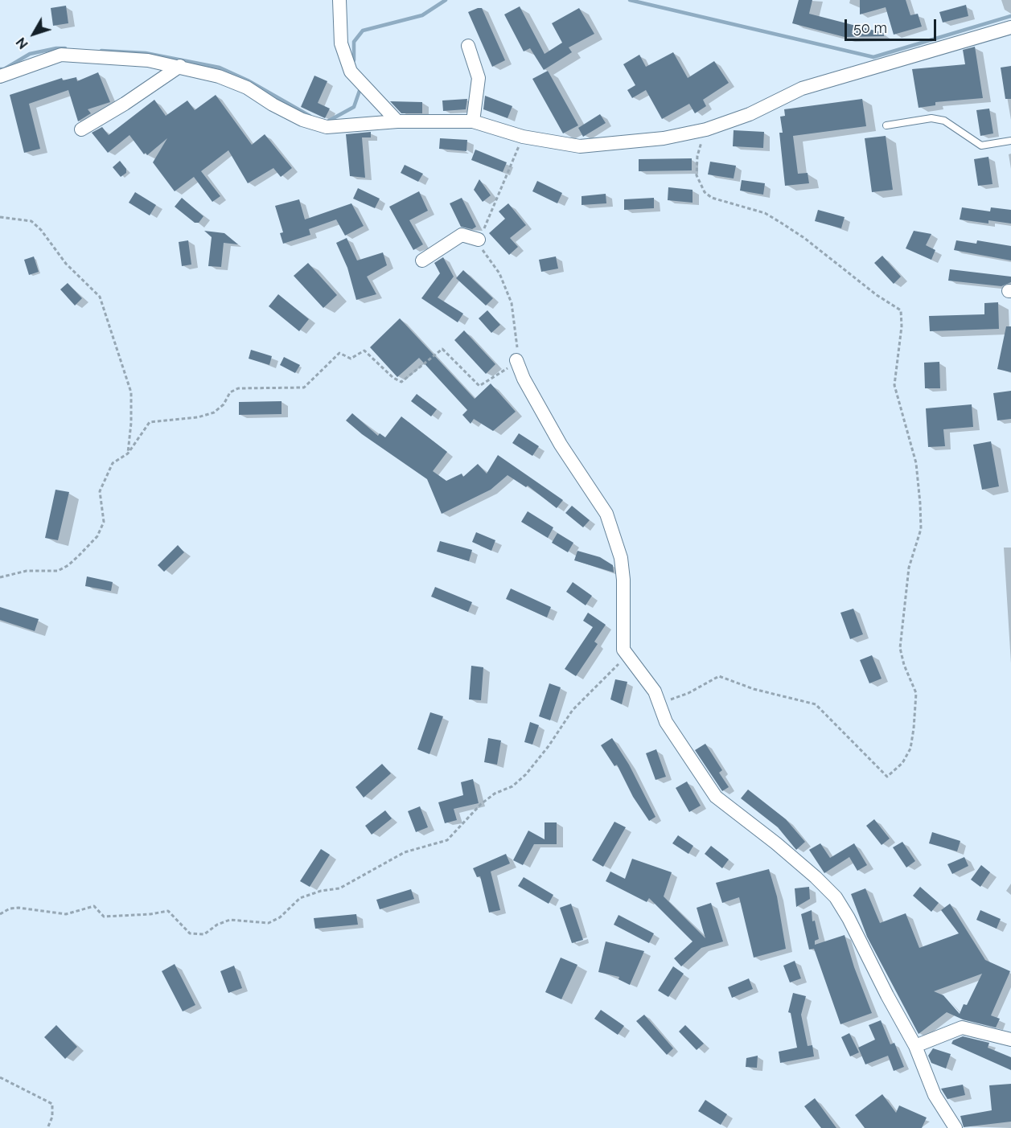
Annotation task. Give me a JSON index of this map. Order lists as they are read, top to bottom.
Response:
{
  "scale_bar": "50 m",
  "north": "bottom left"
}
